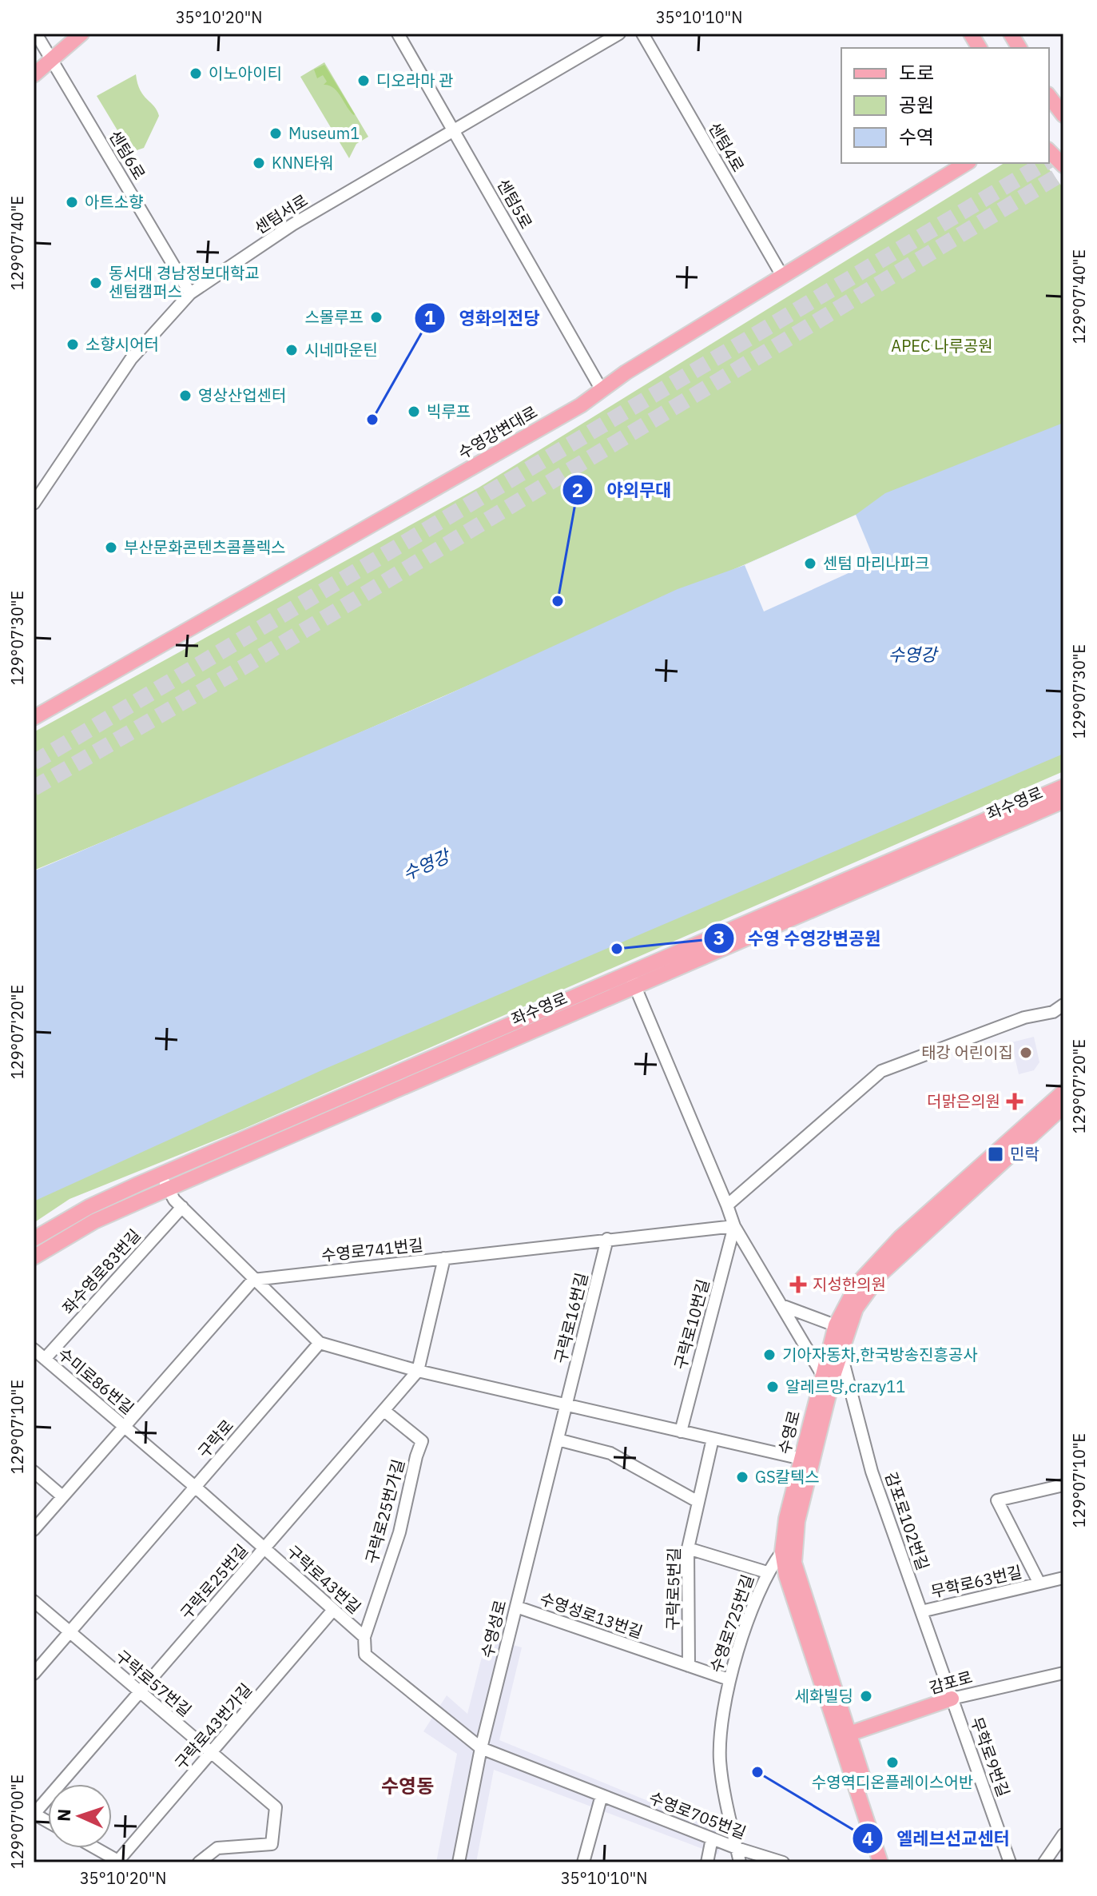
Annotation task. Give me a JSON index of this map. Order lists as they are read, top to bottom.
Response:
{
  "streets": {
    "main road": [
      "수영강변대로",
      "좌수영로",
      "수영로",
      "감포로"
    ],
    "street": [
      "센텀4로",
      "센텀6로",
      "센텀5로",
      "센텀서로",
      "수영로741번길",
      "좌수영로83번길",
      "구락로16번길",
      "구락로10번길",
      "수미로86번길",
      "구락로",
      "구락로25번가길",
      "감포로102번길",
      "구락로43번길",
      "구락로25번길",
      "무학로63번길",
      "구락로5번길",
      "수영성로13번길",
      "수영로725번길",
      "수영성로",
      "구락로57번길",
      "구락로43번가길",
      "무학로9번길",
      "수영로705번길"
    ]
  },
  "crossings": [
    ["센텀4로", "수영강변대로"],
    ["센텀6로", "센텀서로"],
    ["센텀5로", "센텀서로"],
    ["센텀5로", "수영강변대로"],
    ["수영로741번길", "구락로16번길"],
    ["수영로741번길", "구락로10번길"],
    ["좌수영로83번길", "수미로86번길"],
    ["구락로16번길", "수영성로"],
    ["수미로86번길", "구락로"],
    ["수미로86번길", "구락로43번길"],
    ["수영로", "감포로102번길"],
    ["수영로", "수영로725번길"],
    ["수영로", "감포로"],
    ["구락로", "구락로43번길"],
    ["구락로", "구락로57번길"],
    ["구락로25번가길", "구락로43번길"],
    ["구락로25번가길", "구락로25번길"],
    ["감포로102번길", "무학로63번길"],
    ["감포로102번길", "감포로"],
    ["감포로102번길", "무학로9번길"],
    ["구락로43번길", "구락로25번길"],
    ["구락로43번길", "수영성로"],
    ["구락로43번길", "구락로43번가길"],
    ["구락로43번길", "수영로705번길"],
    ["구락로25번길", "구락로57번길"],
    ["구락로5번길", "수영성로13번길"],
    ["수영성로13번길", "수영로725번길"],
    ["수영성로13번길", "수영성로"],
    ["수영로725번길", "수영로705번길"],
    ["수영성로", "수영로705번길"],
    ["감포로", "무학로9번길"],
    ["구락로57번길", "구락로43번가길"]
  ],
  "districts": ["수영동"],
  "water": ["수영강"],
  "parks": ["APEC 나루공원"],
  "places": {
    "other": [
      "이노아이티",
      "디오라마 관",
      "Museum1",
      "KNN타워",
      "아트소향",
      "동서대 경남정보대학교 센텀캠퍼스",
      "스몰루프",
      "소향시어터",
      "시네마운틴",
      "영상산업센터",
      "빅루프",
      "영화의전당",
      "부산문화콘텐츠콤플렉스",
      "센텀 마리나파크",
      "야외무대",
      "수영 수영강변공원",
      "태강 어린이집",
      "기아자동차,한국방송진흥공사",
      "알레르망,crazy11",
      "GS칼텍스",
      "세화빌딩",
      "수영역디온플레이스어반",
      "엘레브선교센터"
    ],
    "health": ["더맑은의원", "지성한의원"],
    "transit": ["민락"]
  },
  "legend": ["도로", "공원", "수역"],
  "north": "left",
  "coordinates": [
    "35°10'20\"N",
    "35°10'10\"N",
    "129°07'40\"E",
    "129°07'30\"E",
    "129°07'20\"E",
    "129°07'10\"E",
    "129°07'00\"E"
  ]
}
